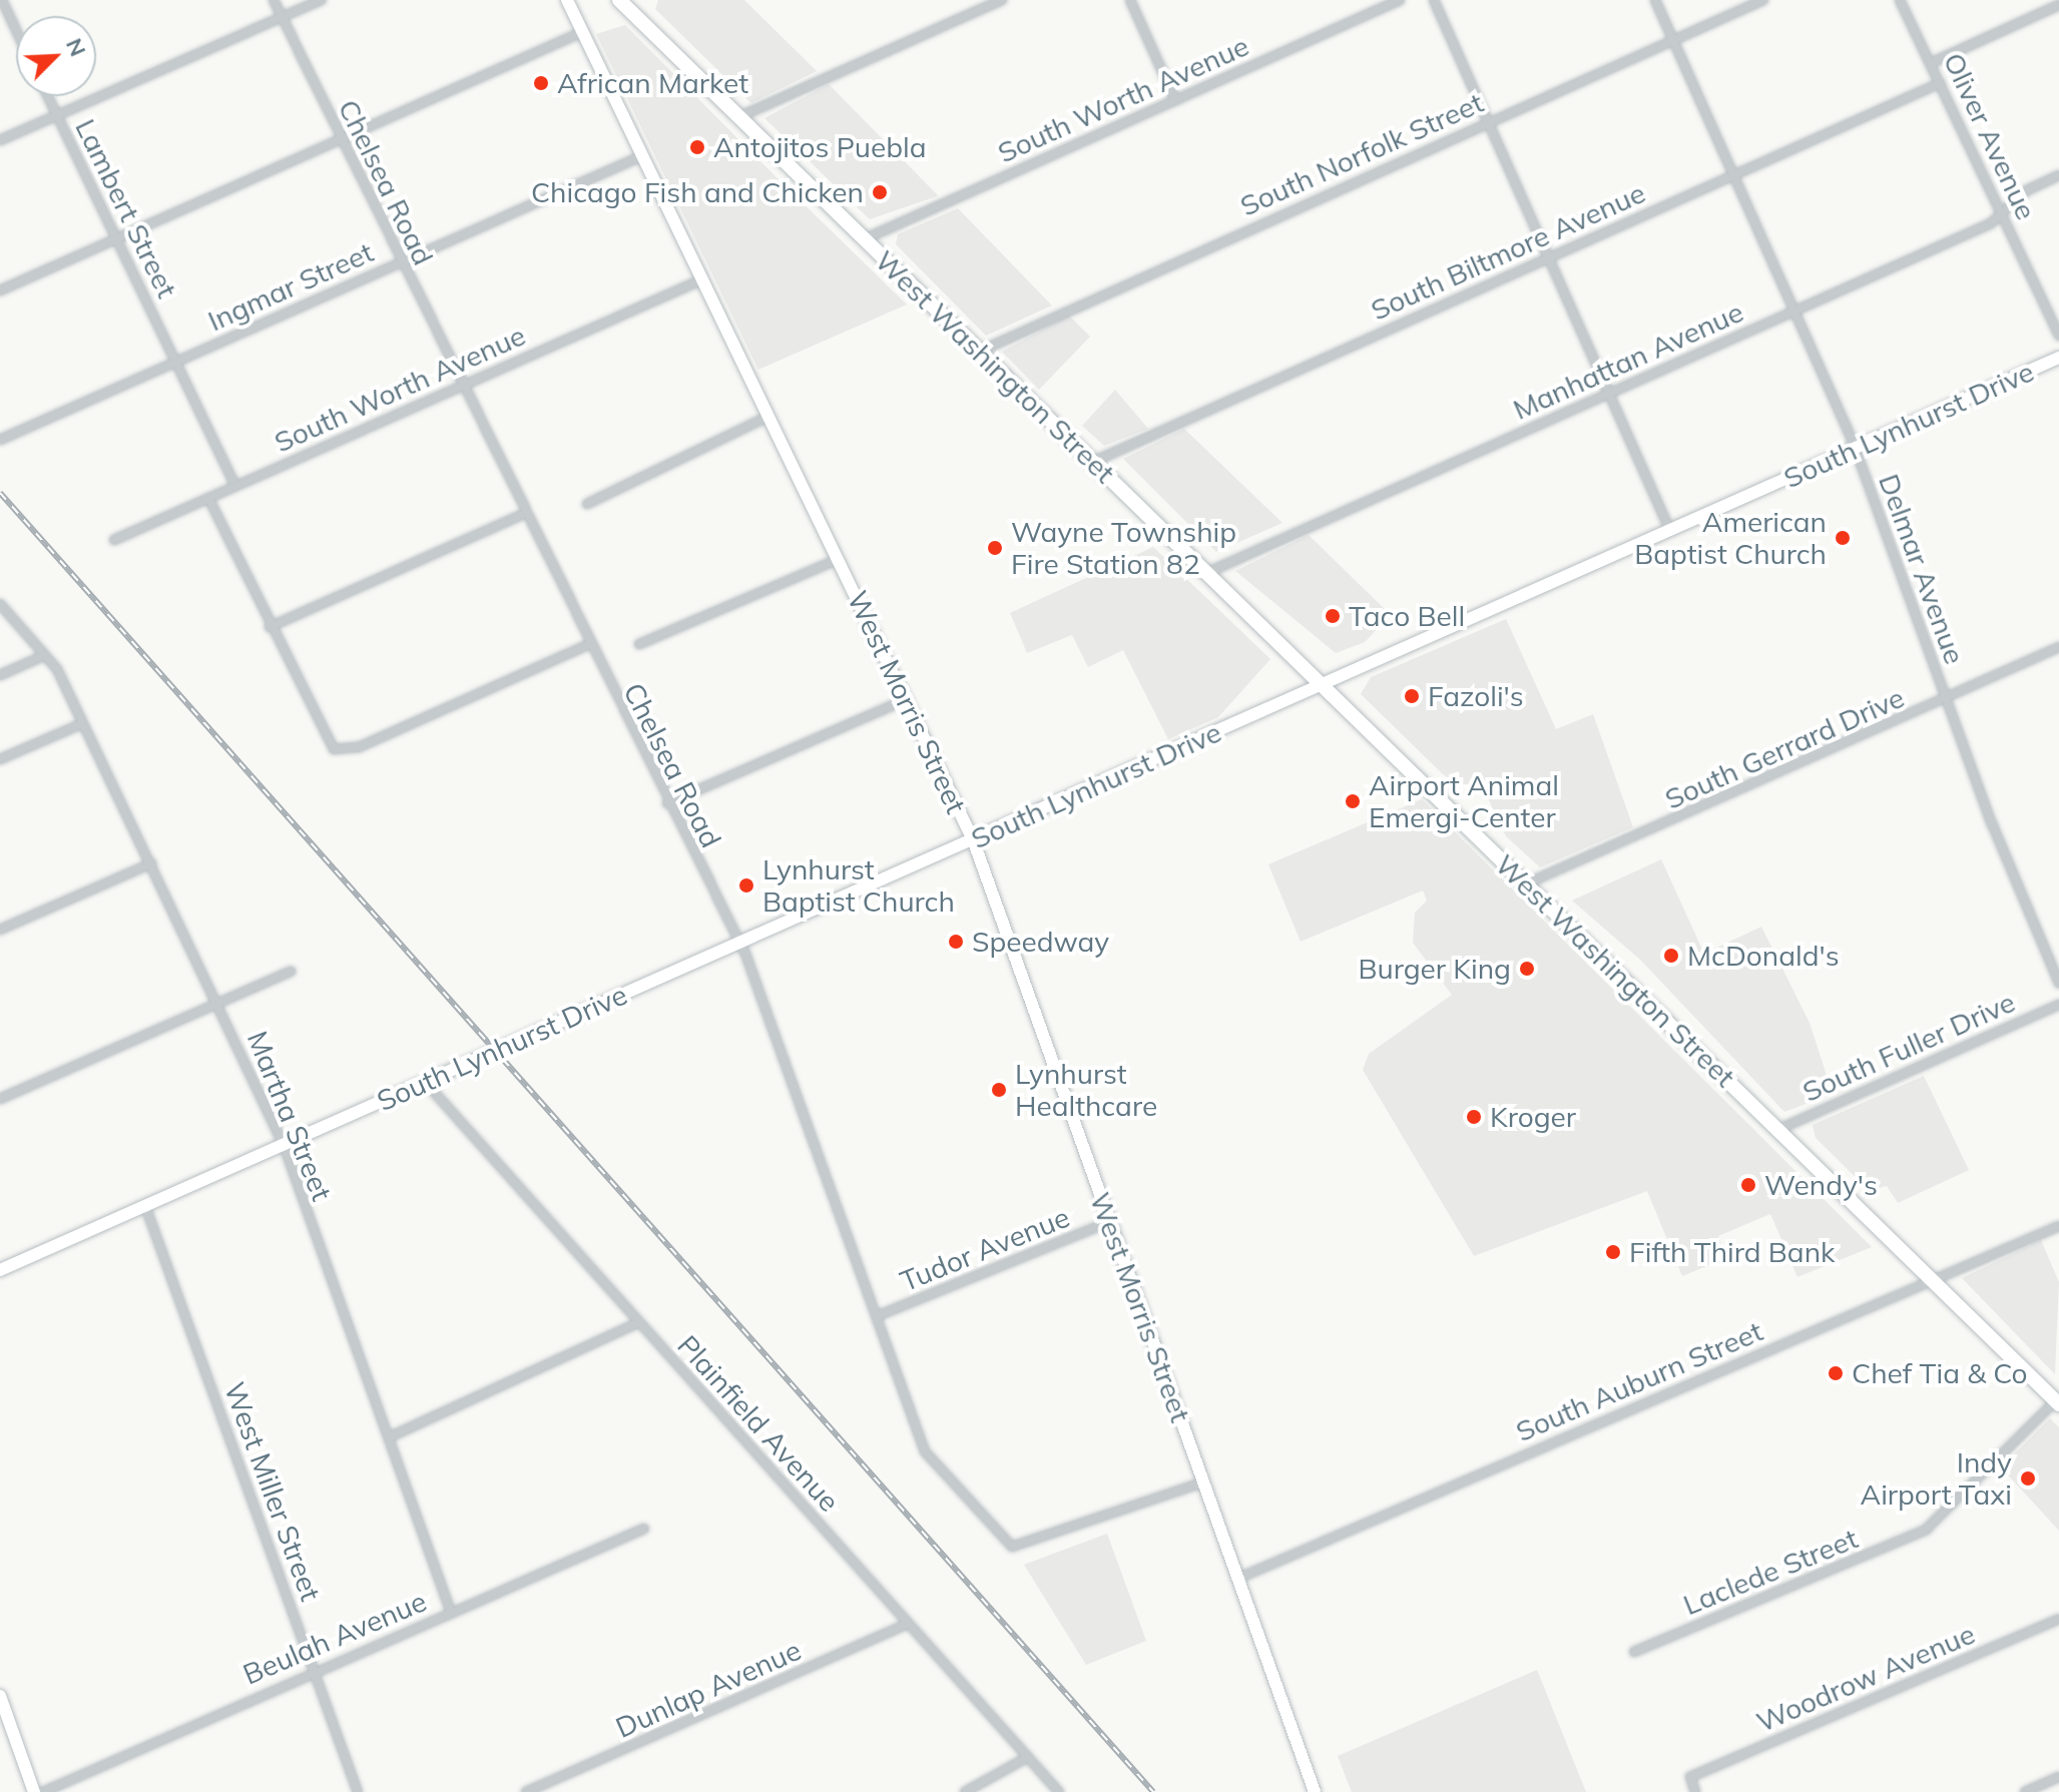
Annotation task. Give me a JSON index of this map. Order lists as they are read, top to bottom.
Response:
{
  "streets": {
    "main road": ["West Washington Street", "South Lynhurst Drive", "West Morris Street"],
    "street": [
      "South Worth Avenue",
      "Oliver Avenue",
      "South Norfolk Street",
      "Chelsea Road",
      "Lambert Street",
      "South Biltmore Avenue",
      "Ingmar Street",
      "Manhattan Avenue",
      "Delmar Avenue",
      "South Gerrard Drive",
      "South Fuller Drive",
      "Martha Street",
      "Tudor Avenue",
      "South Auburn Street",
      "Plainfield Avenue",
      "West Miller Street",
      "Laclede Street",
      "Beulah Avenue",
      "Woodrow Avenue",
      "Dunlap Avenue"
    ]
  },
  "crossings": [
    ["South Worth Avenue", "Chelsea Road"],
    ["South Worth Avenue", "Lambert Street"],
    ["South Worth Avenue", "West Washington Street"],
    ["South Worth Avenue", "West Morris Street"],
    ["Oliver Avenue", "South Biltmore Avenue"],
    ["Oliver Avenue", "Manhattan Avenue"],
    ["South Norfolk Street", "West Washington Street"],
    ["South Norfolk Street", "Delmar Avenue"],
    ["Chelsea Road", "Ingmar Street"],
    ["Chelsea Road", "South Lynhurst Drive"],
    ["Chelsea Road", "West Morris Street"],
    ["Chelsea Road", "Tudor Avenue"],
    ["Lambert Street", "Ingmar Street"],
    ["South Biltmore Avenue", "West Washington Street"],
    ["South Biltmore Avenue", "Delmar Avenue"],
    ["Ingmar Street", "West Morris Street"],
    ["Manhattan Avenue", "West Washington Street"],
    ["Manhattan Avenue", "Delmar Avenue"],
    ["West Washington Street", "South Lynhurst Drive"],
    ["West Washington Street", "South Gerrard Drive"],
    ["West Washington Street", "South Fuller Drive"],
    ["West Washington Street", "South Auburn Street"],
    ["West Washington Street", "Laclede Street"],
    ["South Lynhurst Drive", "Delmar Avenue"],
    ["South Lynhurst Drive", "West Morris Street"],
    ["South Lynhurst Drive", "Martha Street"],
    ["South Lynhurst Drive", "Plainfield Avenue"],
    ["South Lynhurst Drive", "West Miller Street"],
    ["Delmar Avenue", "South Gerrard Drive"],
    ["West Morris Street", "Tudor Avenue"],
    ["West Morris Street", "South Auburn Street"],
    ["Martha Street", "Beulah Avenue"],
    ["Plainfield Avenue", "Dunlap Avenue"],
    ["West Miller Street", "Beulah Avenue"]
  ],
  "places": [
    "African Market",
    "Antojitos Puebla",
    "Chicago Fish and Chicken",
    "American Baptist Church",
    "Wayne Township Fire Station 82",
    "Taco Bell",
    "Fazoli's",
    "Airport Animal Emergi-Center",
    "Lynhurst Baptist Church",
    "Speedway",
    "McDonald's",
    "Burger King",
    "Lynhurst Healthcare",
    "Kroger",
    "Wendy's",
    "Fifth Third Bank",
    "Chef Tia & Co",
    "Indy Airport Taxi"
  ],
  "north": "top right"
}
